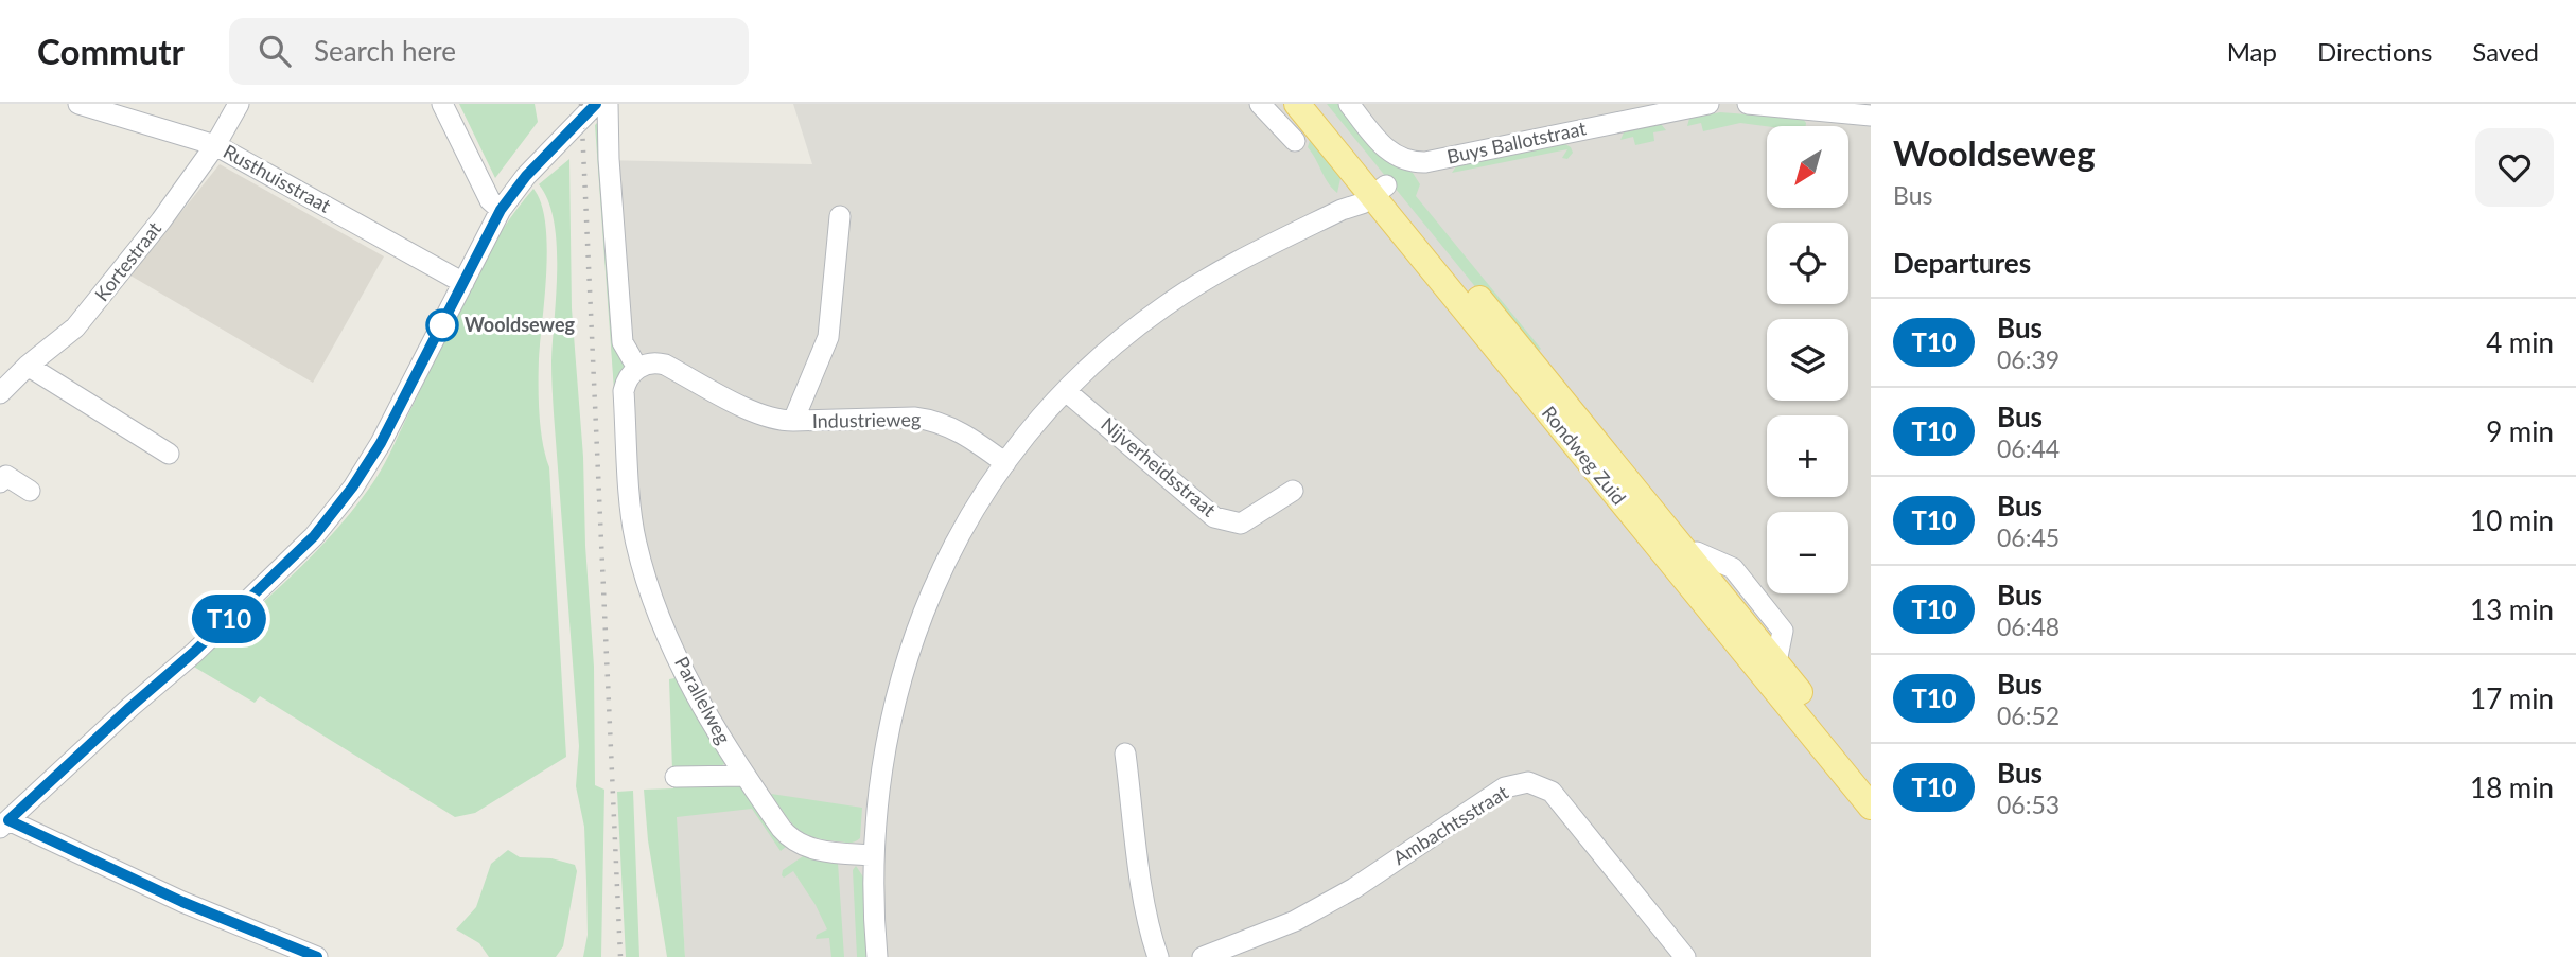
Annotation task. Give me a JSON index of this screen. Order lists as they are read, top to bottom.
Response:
{
  "streets": {
    "main road": ["Rondweg Zuid"],
    "street": [
      "Buys Ballotstraat",
      "Rusthuisstraat",
      "Kortestraat",
      "Industrieweg",
      "Nijverheidsstraat",
      "Parallelweg",
      "Ambachtsstraat"
    ]
  },
  "crossings": [
    ["Rusthuisstraat", "Kortestraat"]
  ],
  "places": ["Wooldseweg"],
  "lines": ["bus line T10"],
  "north": "bottom left",
  "page": {
    "header": "Commutr",
    "search": "Search here",
    "nav": ["Map", "Directions", "Saved"],
    "on_map": "T10",
    "heading": [
      ["Wooldseweg", "Bus"],
      "Departures"
    ],
    "map_buttons": ["+", "−"],
    "list": [
      {
        "mark": "T10",
        "name": "Bus",
        "note": "06:39",
        "value": "4 min"
      },
      {
        "mark": "T10",
        "name": "Bus",
        "note": "06:44",
        "value": "9 min"
      },
      {
        "mark": "T10",
        "name": "Bus",
        "note": "06:45",
        "value": "10 min"
      },
      {
        "mark": "T10",
        "name": "Bus",
        "note": "06:48",
        "value": "13 min"
      },
      {
        "mark": "T10",
        "name": "Bus",
        "note": "06:52",
        "value": "17 min"
      },
      {
        "mark": "T10",
        "name": "Bus",
        "note": "06:53",
        "value": "18 min"
      }
    ]
  }
}
